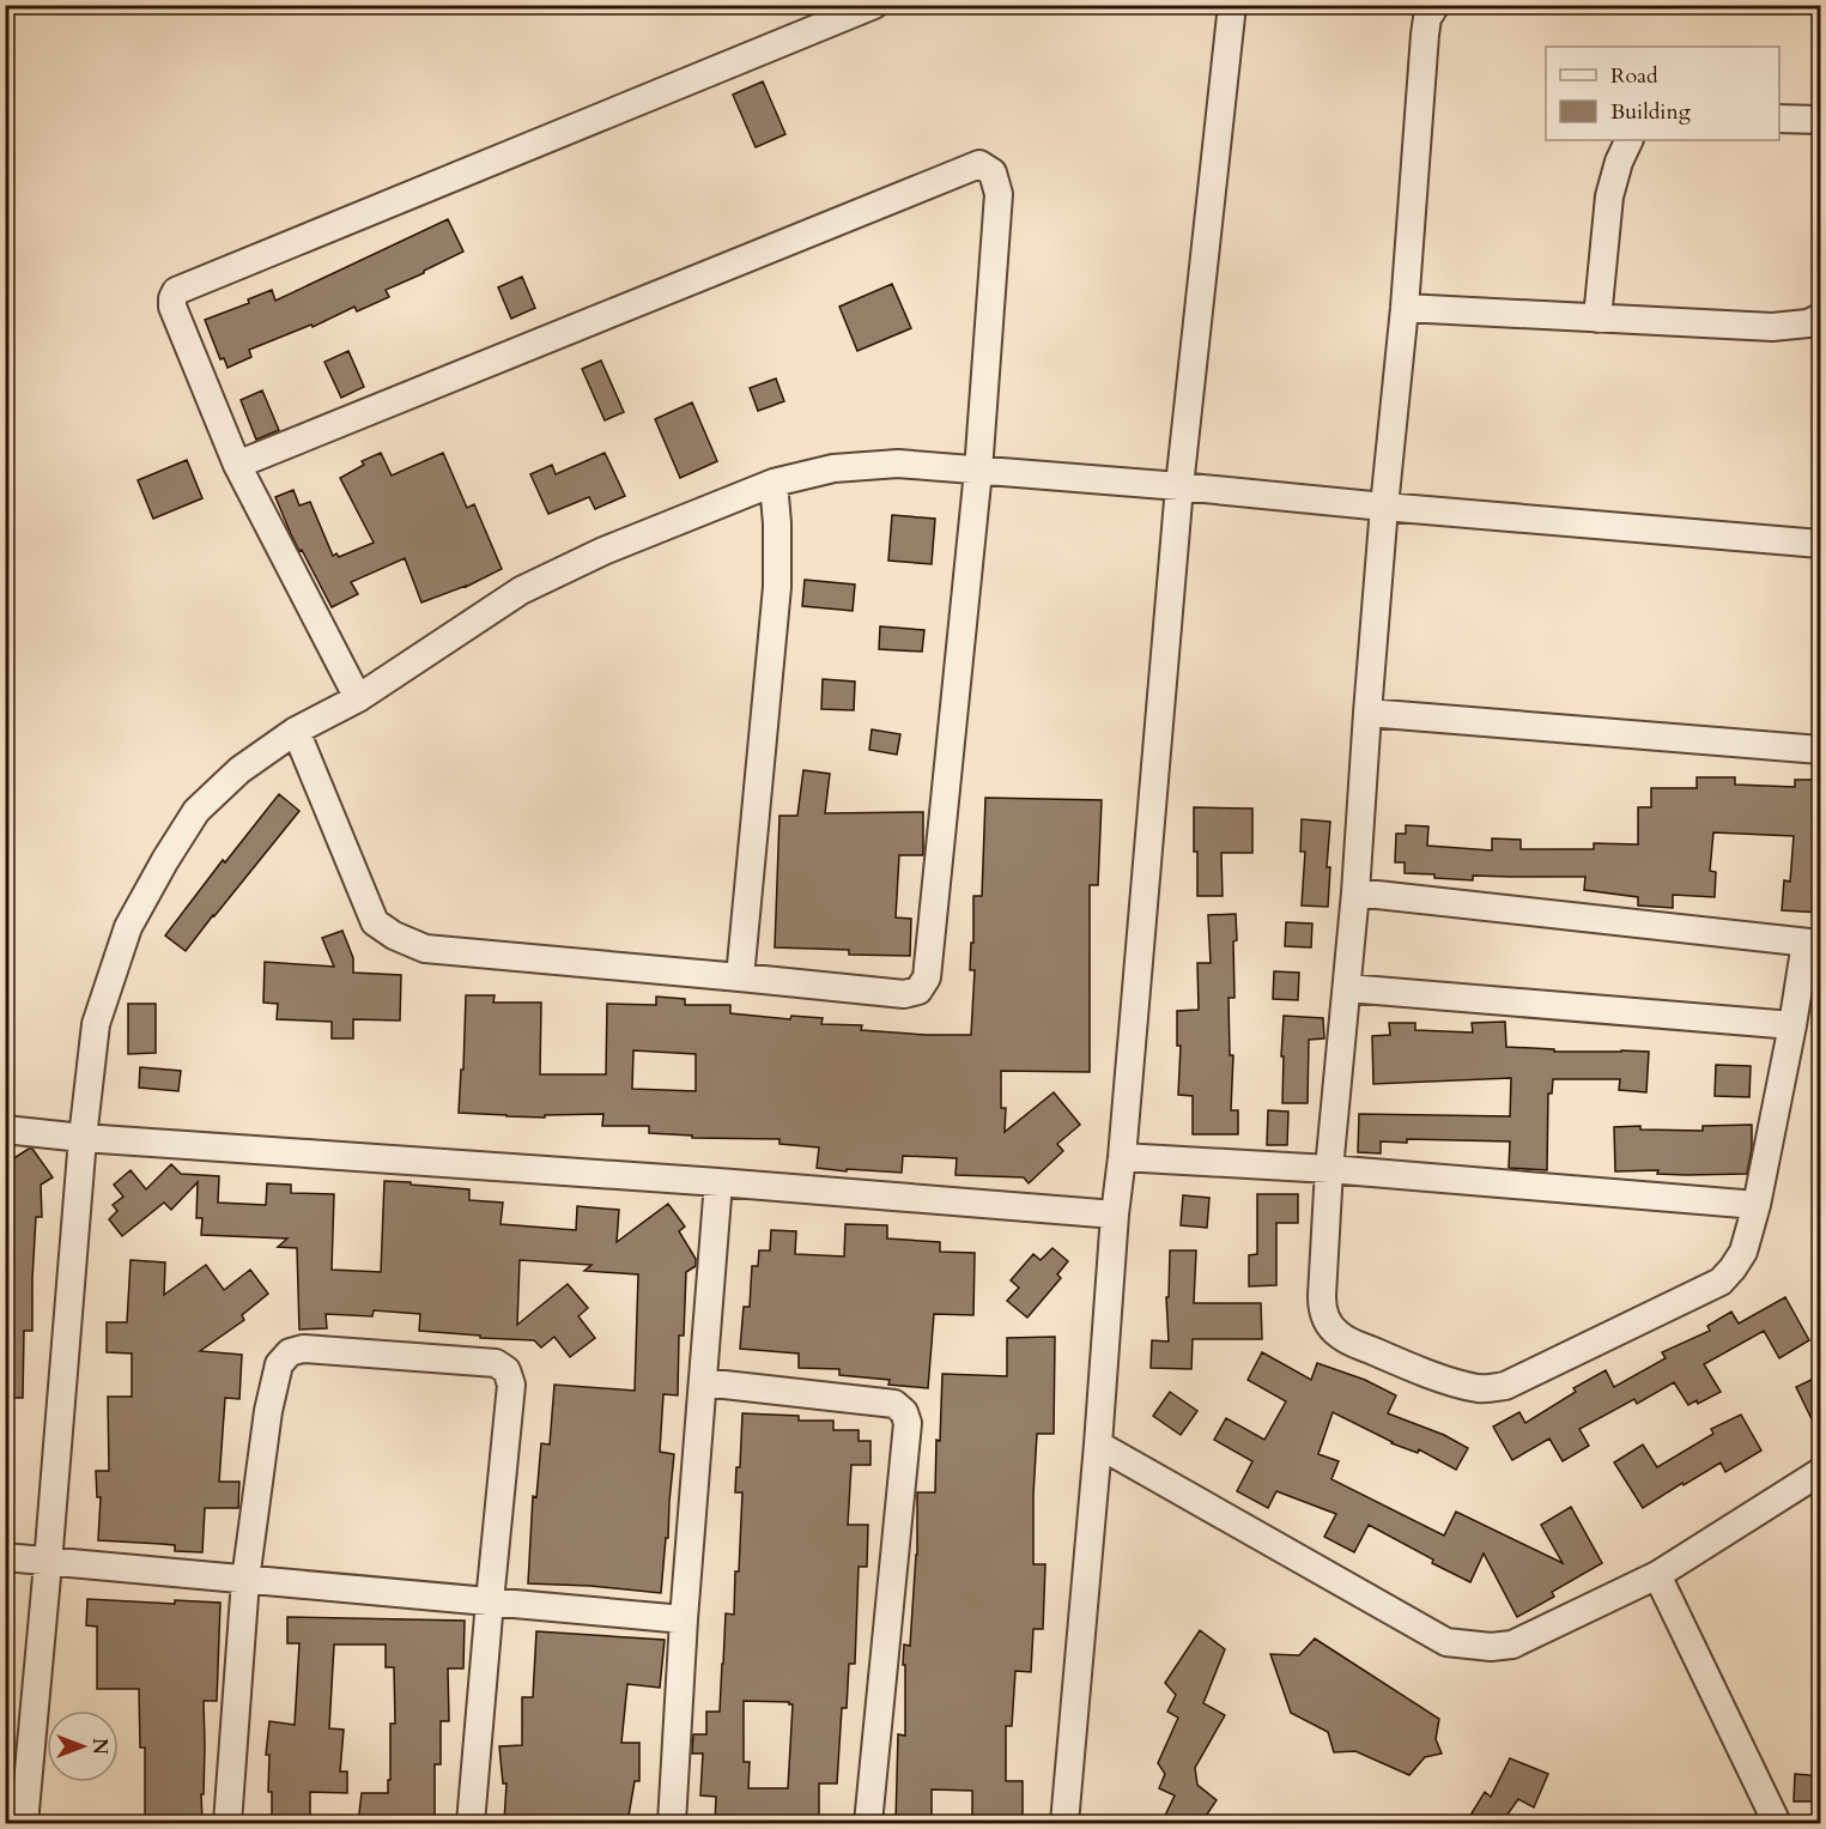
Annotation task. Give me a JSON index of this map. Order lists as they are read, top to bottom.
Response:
{
  "legend": ["Road", "Building"],
  "north": "right"
}
